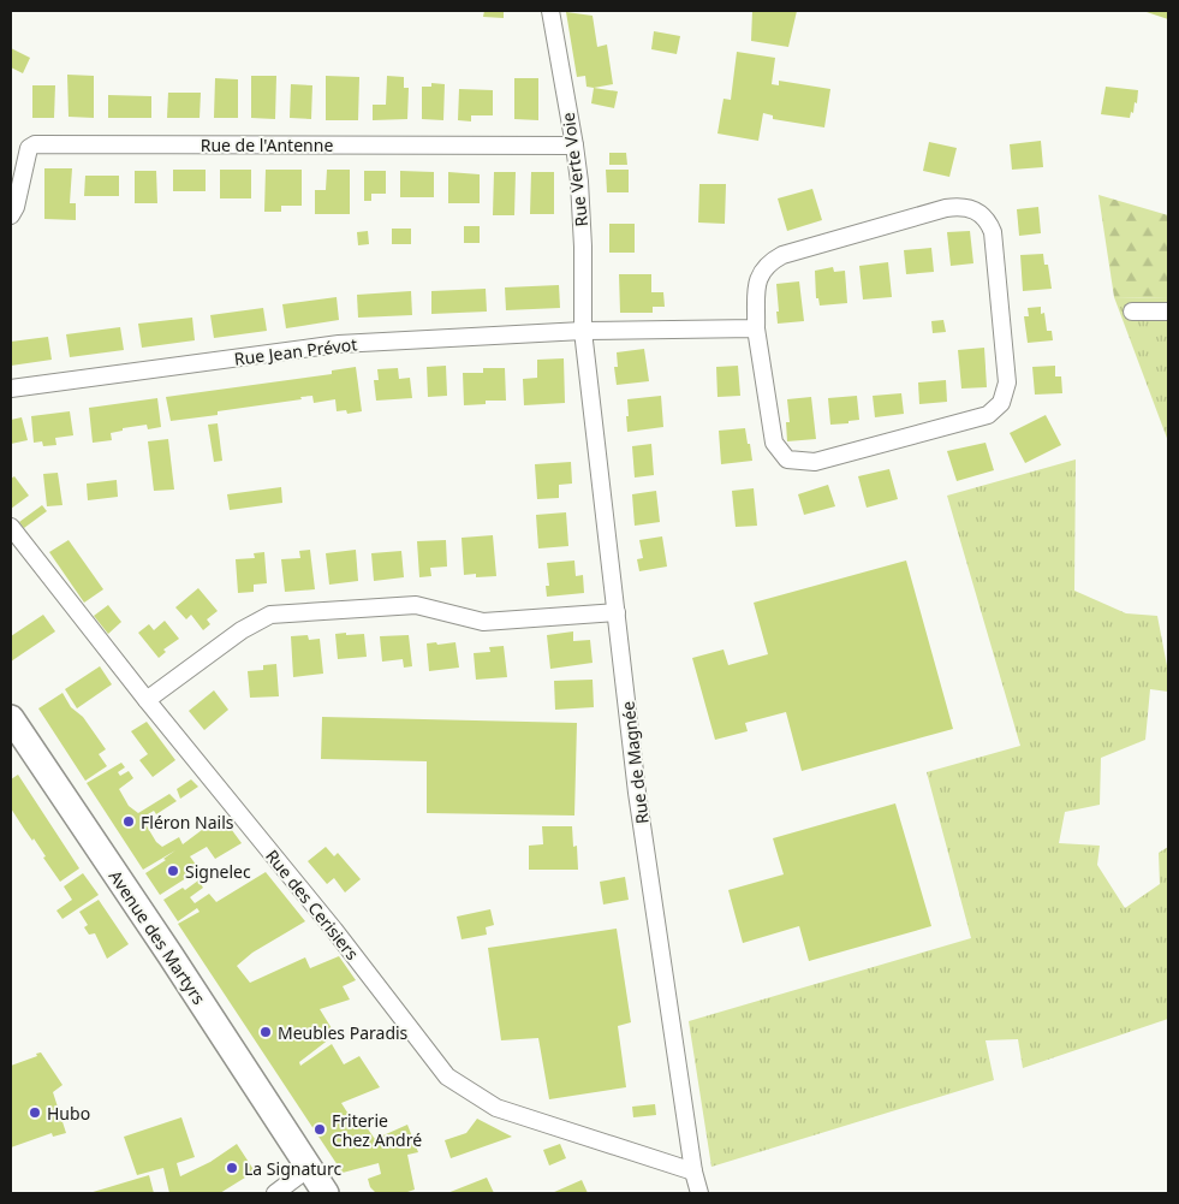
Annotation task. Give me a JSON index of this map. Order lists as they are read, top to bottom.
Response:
{
  "streets": {
    "main road": ["Avenue des Martyrs"],
    "street": [
      "Rue de l'Antenne",
      "Rue Verte Voie",
      "Rue Jean Prévot",
      "Rue de Magnée",
      "Rue des Cerisiers"
    ]
  },
  "crossings": [
    ["Rue de l'Antenne", "Rue Verte Voie"],
    ["Rue Verte Voie", "Rue Jean Prévot"],
    ["Rue Verte Voie", "Rue de Magnée"],
    ["Rue Jean Prévot", "Rue de Magnée"],
    ["Rue de Magnée", "Rue des Cerisiers"]
  ],
  "places": [
    "Fléron Nails",
    "Signelec",
    "Meubles Paradis",
    "Hubo",
    "Friterie Chez André",
    "La Signaturc"
  ]
}
